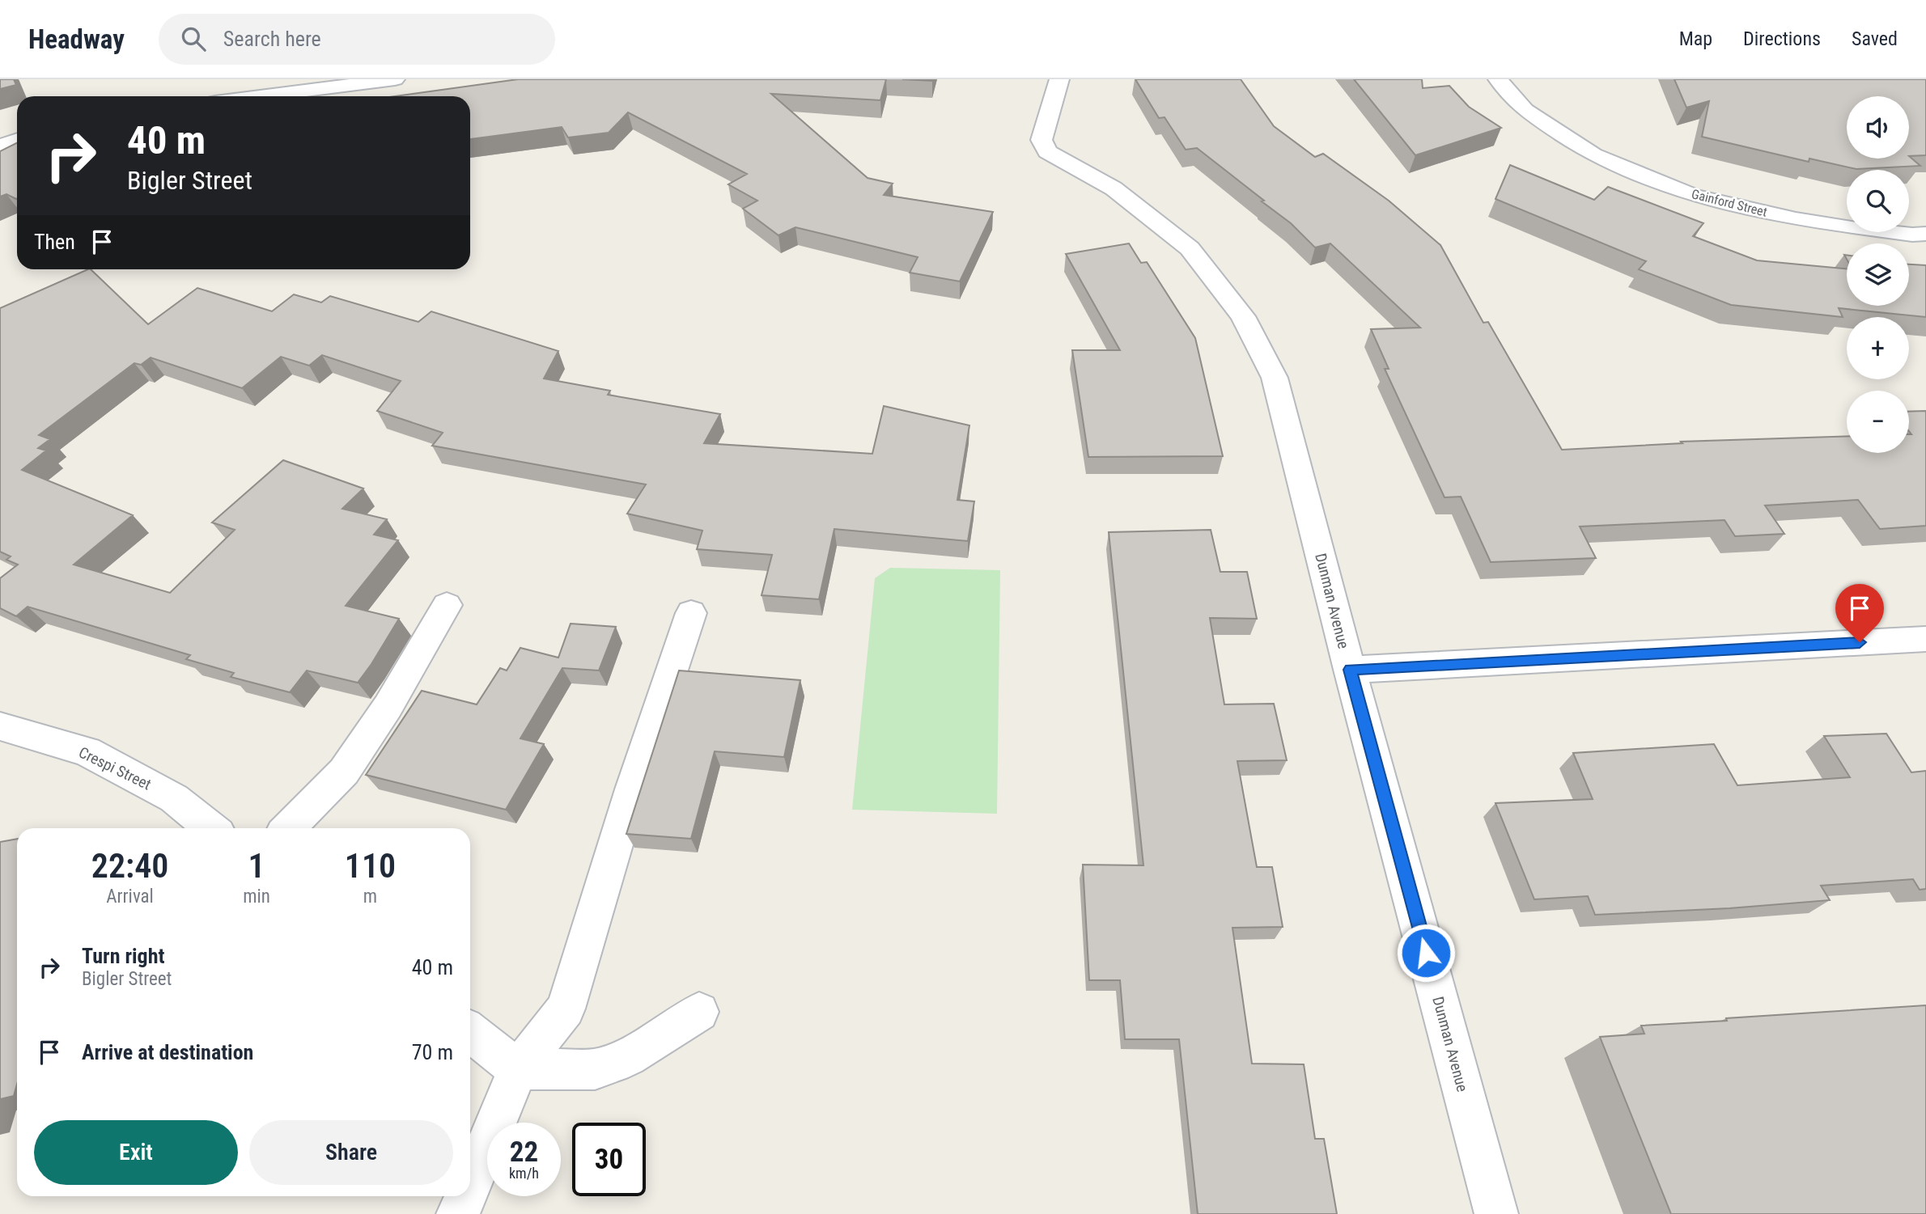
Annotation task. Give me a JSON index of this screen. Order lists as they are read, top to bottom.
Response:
{
  "streets": {
    "street": ["Gainford Street", "Dunman Avenue", "Crespi Street"]
  },
  "page": {
    "header": "Headway",
    "search": "Search here",
    "nav": ["Map", "Directions", "Saved"],
    "map_buttons": ["+", "−"],
    "turn": ["40 m", "Bigler Street"],
    "then": "Then",
    "eta": [
      "22:40",
      "Arrival",
      "1",
      "min",
      "110",
      "m"
    ],
    "list": [
      {
        "name": "Turn right",
        "note": "Bigler Street",
        "value": "40 m"
      },
      {
        "name": "Arrive at destination",
        "value": "70 m"
      }
    ],
    "buttons": ["Exit", "Share"],
    "speed": "22 km/h",
    "limit": "30"
  }
}
